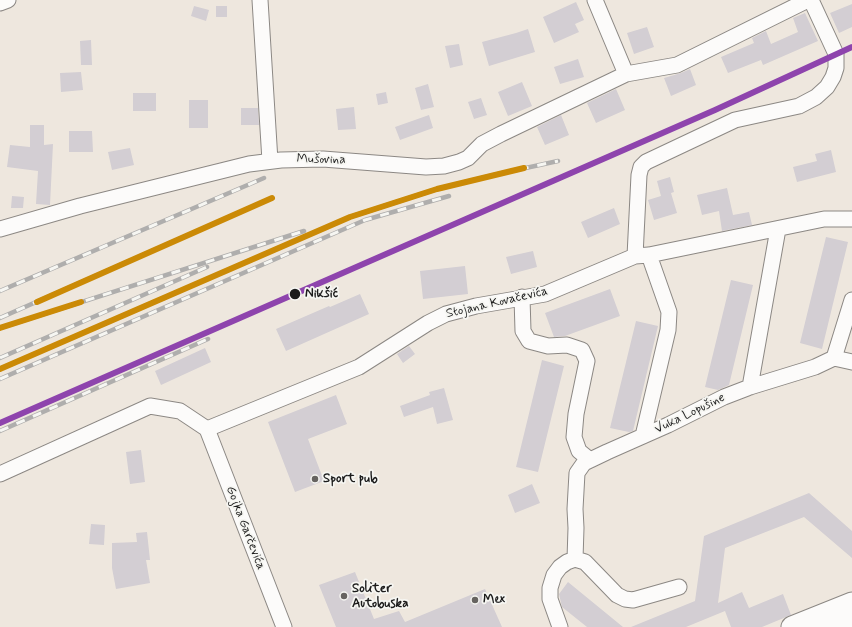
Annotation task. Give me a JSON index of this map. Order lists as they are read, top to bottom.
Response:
{
  "streets": {
    "street": [
      "Mušovina",
      "Stojana Kovačevića",
      "Vuka Lopušine",
      "Gojka Garčevića"
    ]
  },
  "crossings": [
    ["Stojana Kovačevića", "Gojka Garčevića"]
  ],
  "places": [
    "Nikšić",
    "Sport pub",
    "Soliter Autobuska",
    "Mex"
  ]
}
